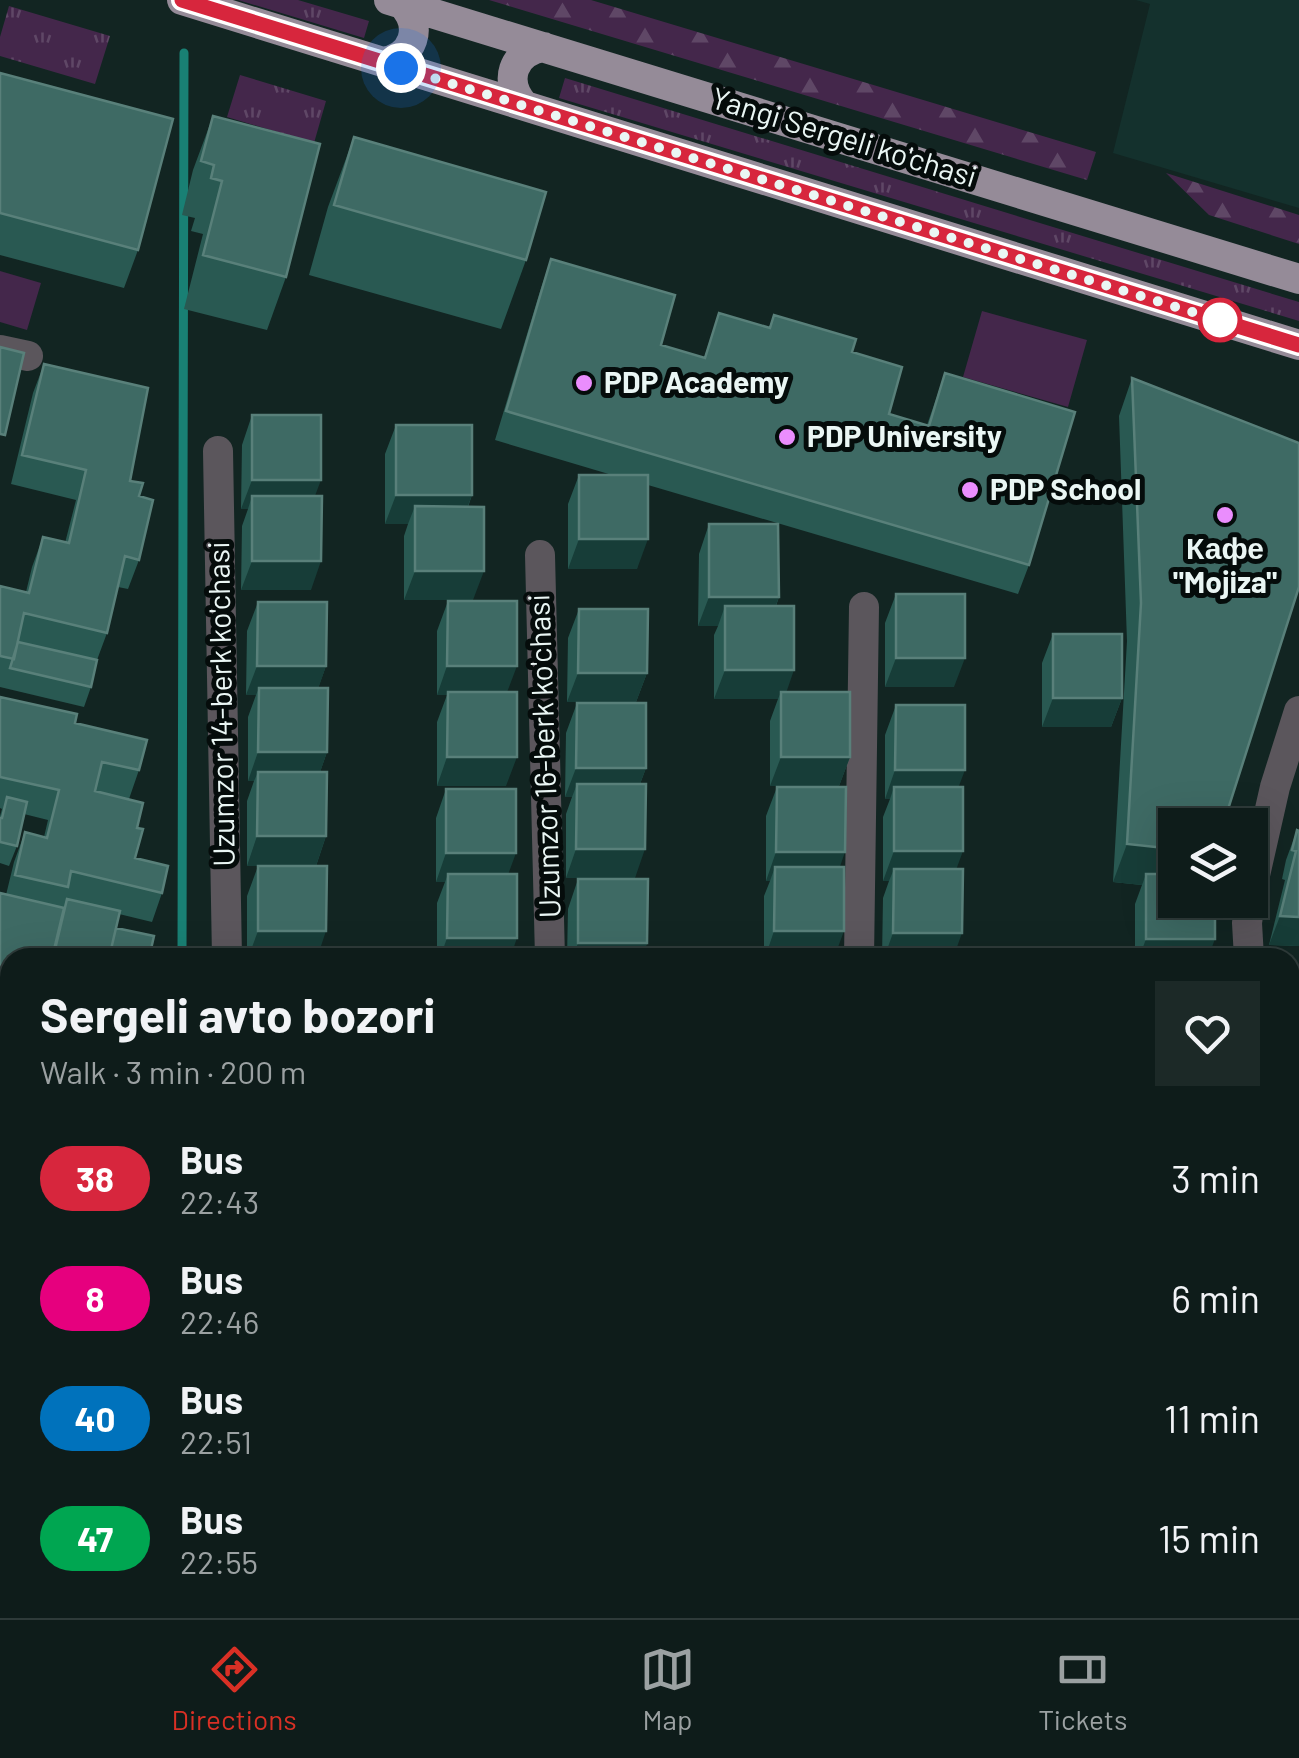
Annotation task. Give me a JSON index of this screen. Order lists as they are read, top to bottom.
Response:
{
  "streets": {
    "main road": ["Yangi Sergeli ko'chasi"],
    "street": ["Uzumzor 14-berk ko'chasi", "Uzumzor 16-berk ko'chasi"]
  },
  "places": [
    "PDP Academy",
    "PDP University",
    "PDP School",
    "Кафе \"Mojiza\""
  ],
  "lines": ["bus line 38"],
  "page": {
    "heading": ["Sergeli avto bozori", "Walk · 3 min · 200 m"],
    "list": [
      {
        "mark": "38",
        "name": "Bus",
        "note": "22:43",
        "value": "3 min"
      },
      {
        "mark": "8",
        "name": "Bus",
        "note": "22:46",
        "value": "6 min"
      },
      {
        "mark": "40",
        "name": "Bus",
        "note": "22:51",
        "value": "11 min"
      },
      {
        "mark": "47",
        "name": "Bus",
        "note": "22:55",
        "value": "15 min"
      }
    ],
    "tabs": ["Directions", "Map", "Tickets"]
  }
}
